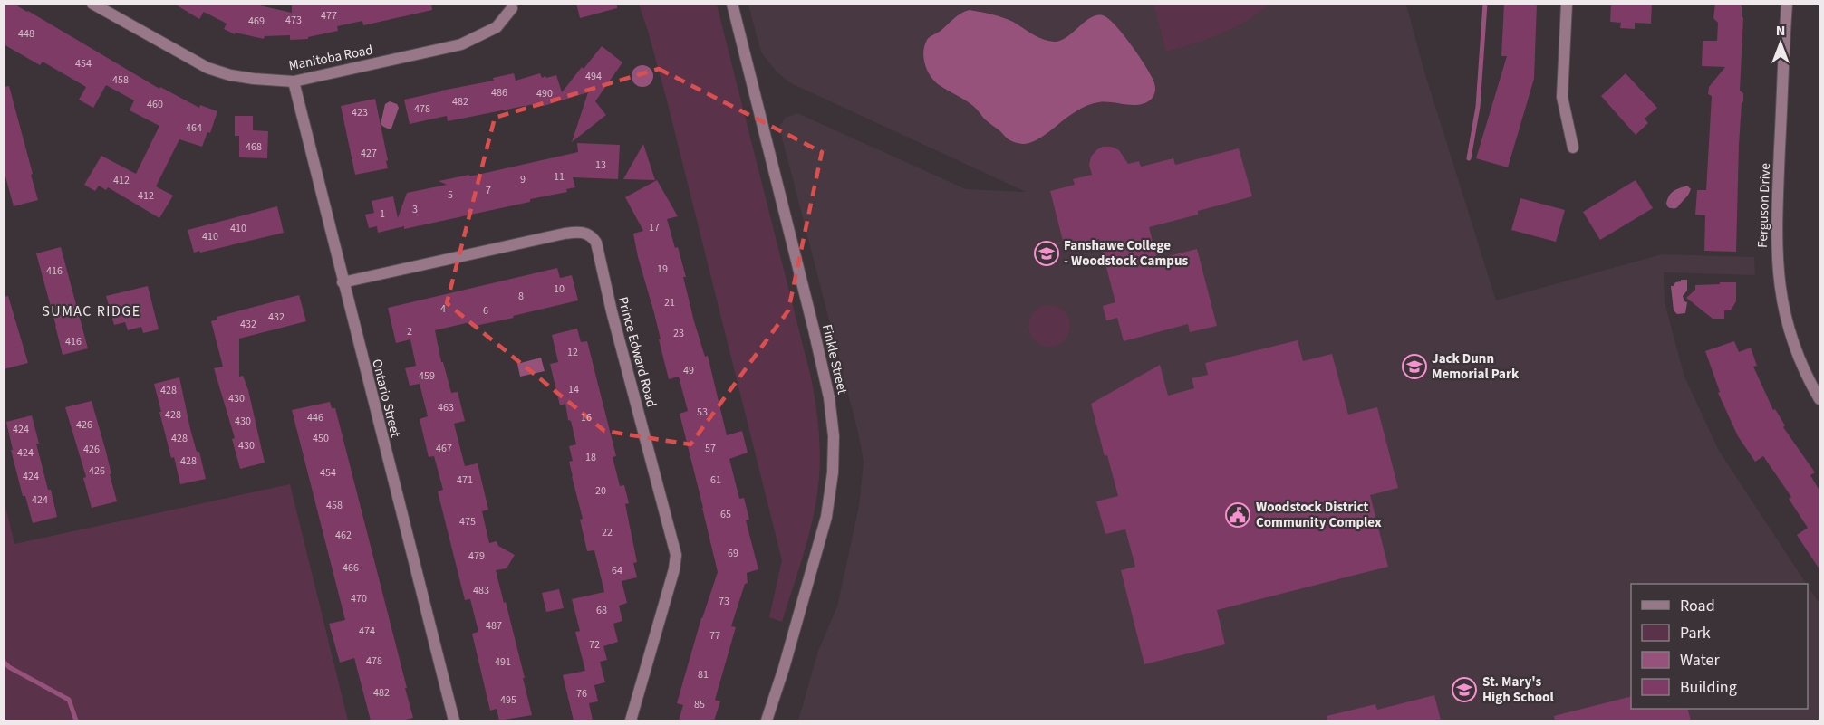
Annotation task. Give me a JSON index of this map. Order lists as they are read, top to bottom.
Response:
{
  "streets": {
    "street": [
      "Manitoba Road",
      "Ferguson Drive",
      "Prince Edward Road",
      "Finkle Street",
      "Ontario Street"
    ]
  },
  "crossings": [
    ["Manitoba Road", "Ontario Street"],
    ["Prince Edward Road", "Ontario Street"]
  ],
  "districts": ["SUMAC RIDGE"],
  "places": {
    "school or university": ["Fanshawe College - Woodstock Campus", "Jack Dunn Memorial Park", "St. Mary's High School"],
    "public building": ["Woodstock District Community Complex"]
  },
  "house_numbers": [
    "477",
    "473",
    "469",
    "448",
    "454",
    "494",
    "458",
    "486",
    "490",
    "482",
    "460",
    "478",
    "423",
    "464",
    "468",
    "427",
    "13",
    "11",
    "9",
    "412",
    "7",
    "5",
    "412",
    "3",
    "1",
    "17",
    "410",
    "410",
    "19",
    "416",
    "10",
    "8",
    "21",
    "4",
    "6",
    "432",
    "432",
    "2",
    "23",
    "416",
    "12",
    "49",
    "459",
    "14",
    "428",
    "430",
    "463",
    "53",
    "428",
    "446",
    "16",
    "430",
    "426",
    "424",
    "428",
    "450",
    "430",
    "467",
    "57",
    "426",
    "424",
    "18",
    "428",
    "426",
    "454",
    "424",
    "471",
    "61",
    "20",
    "424",
    "458",
    "65",
    "475",
    "22",
    "462",
    "69",
    "479",
    "466",
    "64",
    "483",
    "470",
    "73",
    "68",
    "487",
    "474",
    "77",
    "72",
    "478",
    "491",
    "81",
    "482",
    "76",
    "495",
    "85"
  ],
  "legend": [
    "Road",
    "Park",
    "Water",
    "Building"
  ],
  "north": "top"
}
